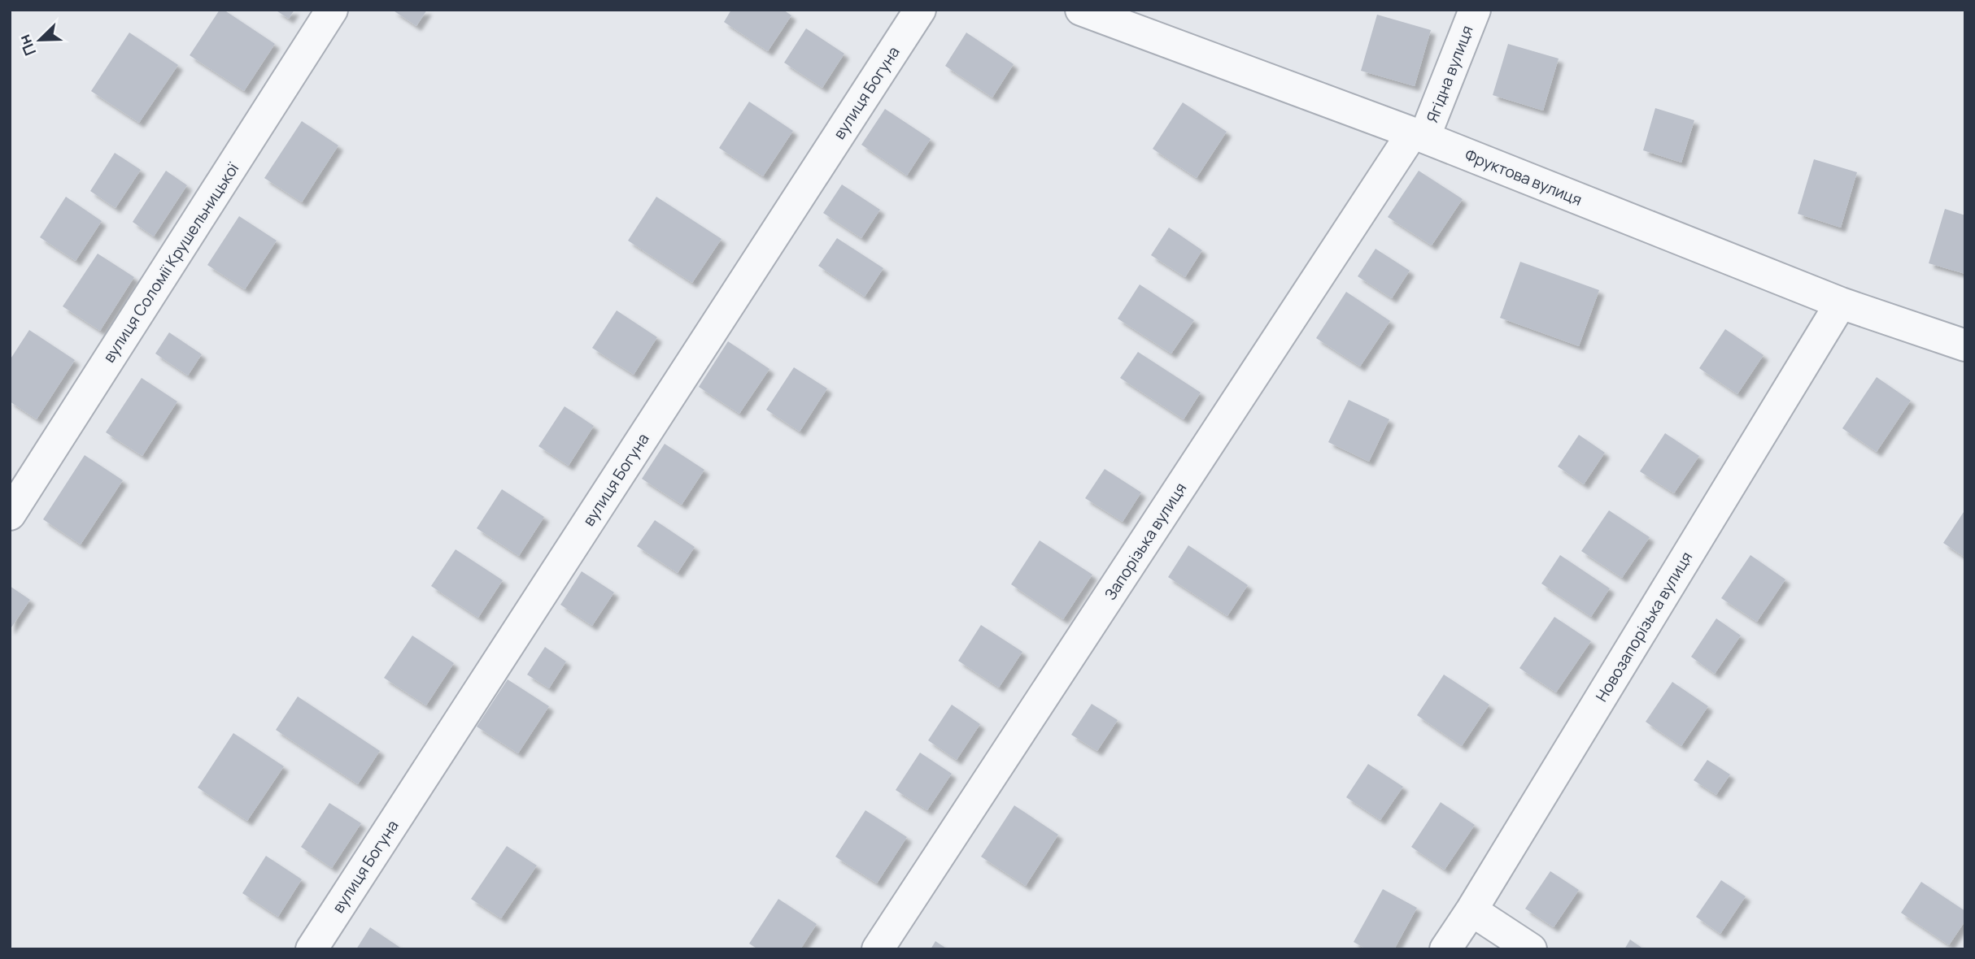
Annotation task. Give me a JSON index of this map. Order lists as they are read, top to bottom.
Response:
{
  "streets": {
    "street": [
      "Ягідна вулиця",
      "вулиця Богуна",
      "Фруктова вулиця",
      "вулиця Соломії Крушельницької",
      "Запорізька вулиця",
      "Новозапорізька вулиця"
    ]
  },
  "crossings": [
    ["Ягідна вулиця", "Фруктова вулиця"],
    ["Ягідна вулиця", "Запорізька вулиця"],
    ["Фруктова вулиця", "Запорізька вулиця"],
    ["Фруктова вулиця", "Новозапорізька вулиця"]
  ],
  "north": "bottom left"
}
